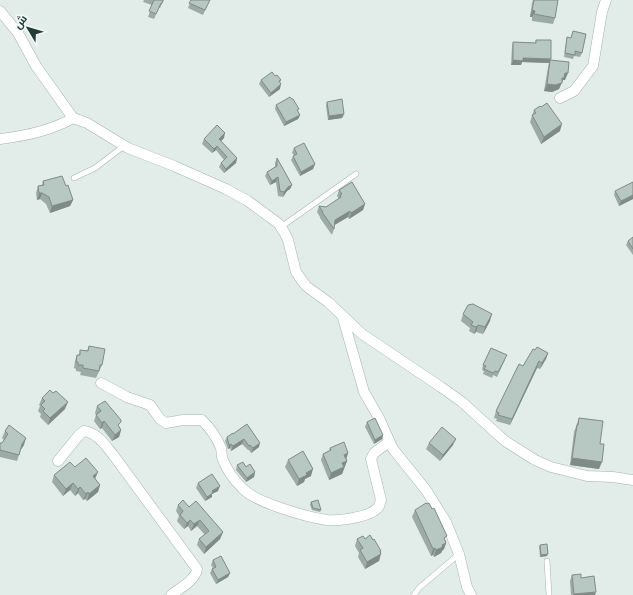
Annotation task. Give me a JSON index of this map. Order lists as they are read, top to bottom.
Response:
{
  "north": "top left"
}
